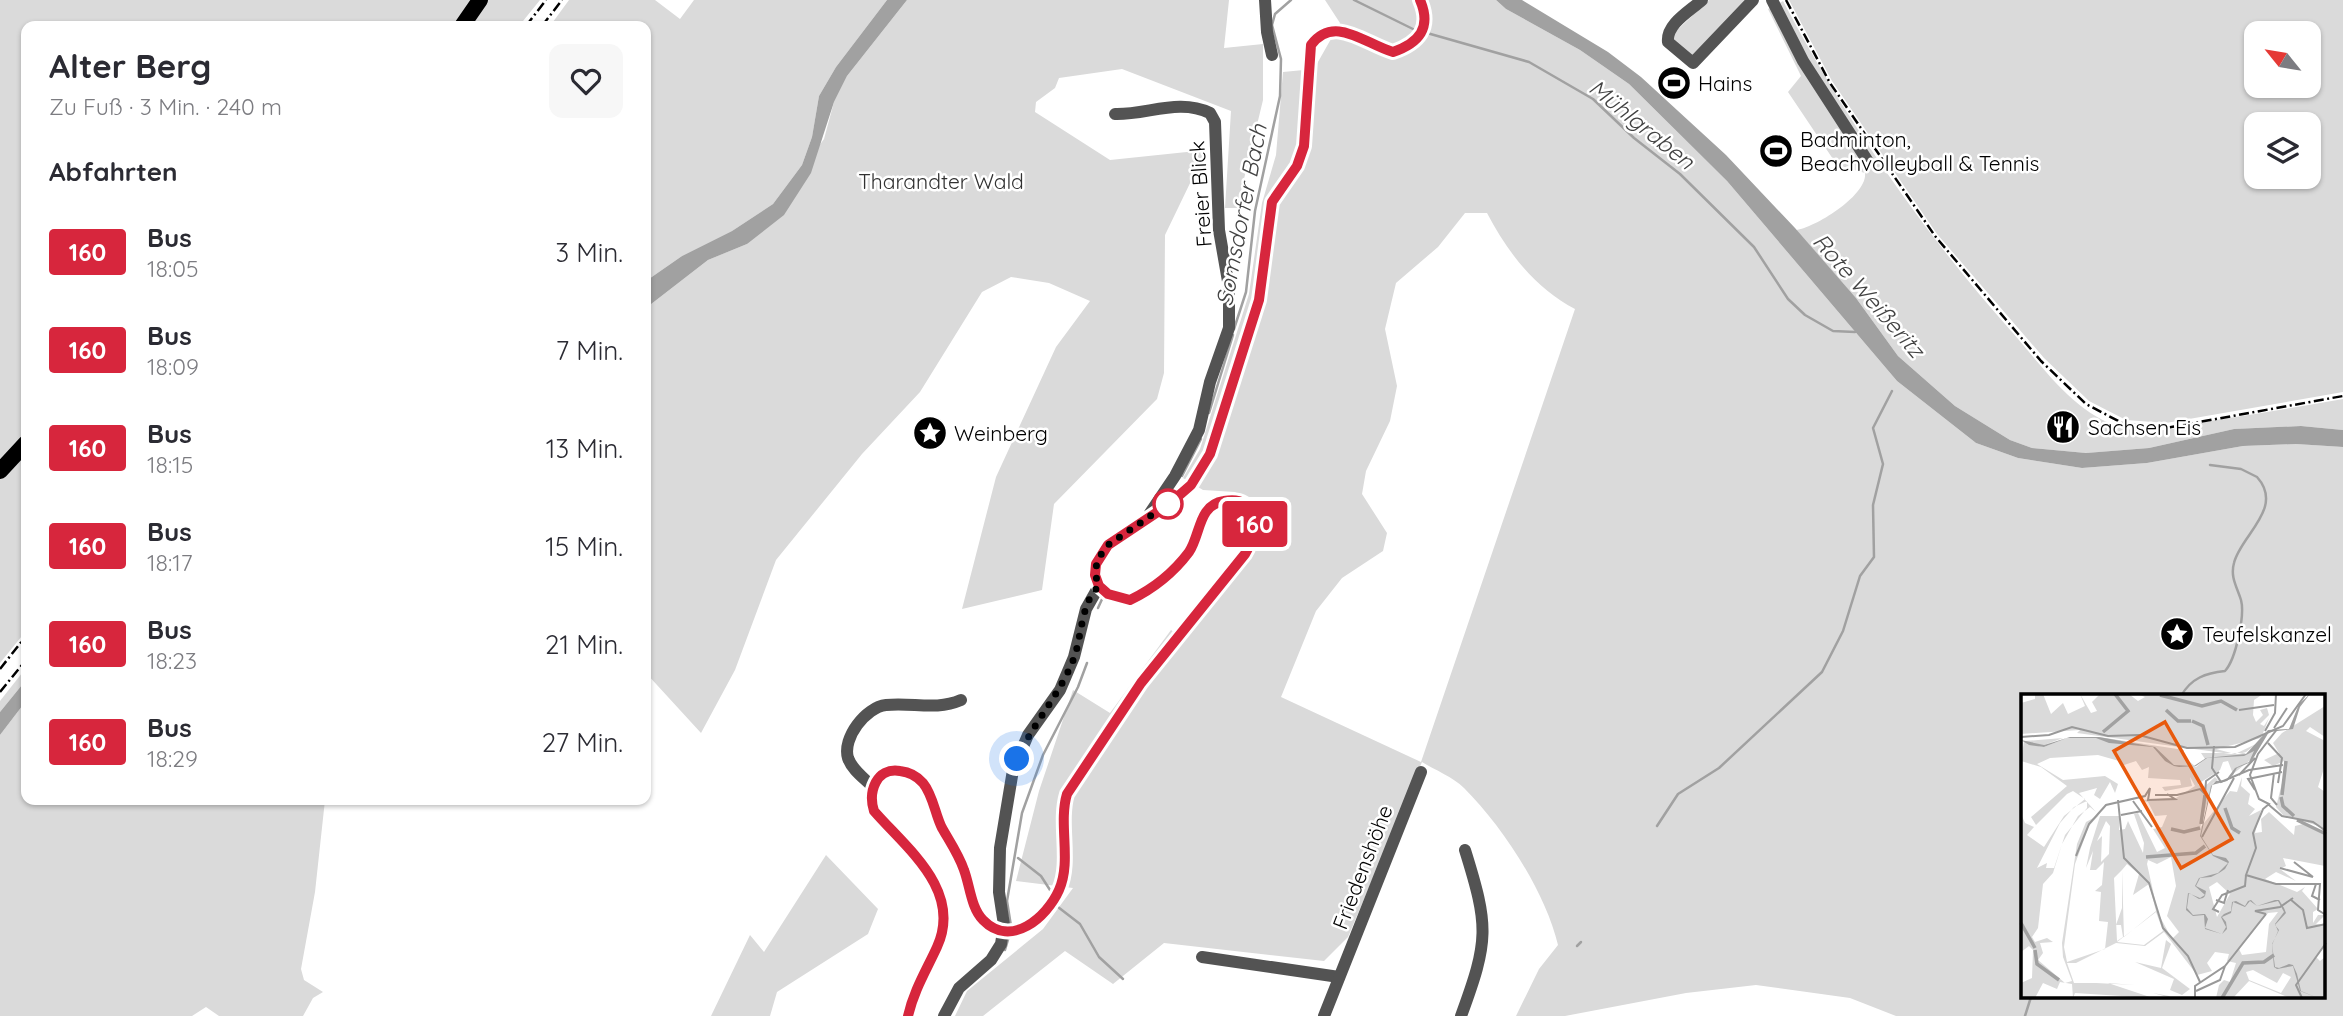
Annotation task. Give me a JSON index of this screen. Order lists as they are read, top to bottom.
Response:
{
  "streets": {
    "street": ["Freier Blick", "Friedenshöhe"]
  },
  "water": ["Mühlgraben", "Somsdorfer Bach", "Rote Weißeritz"],
  "parks": ["Tharandter Wald"],
  "places": {
    "sports": ["Hains", "Badminton, Beachvolleyball & Tennis"],
    "restaurant": ["Sachsen Eis"],
    "place": ["Weinberg", "Teufelskanzel"]
  },
  "lines": ["bus line 160"],
  "north": "top left",
  "page": {
    "on_map": "160",
    "heading": [
      ["Alter Berg", "Zu Fuß · 3 Min. · 240 m"],
      "Abfahrten"
    ],
    "list": [
      {
        "mark": "160",
        "name": "Bus",
        "note": "18:05",
        "value": "3 Min."
      },
      {
        "mark": "160",
        "name": "Bus",
        "note": "18:09",
        "value": "7 Min."
      },
      {
        "mark": "160",
        "name": "Bus",
        "note": "18:15",
        "value": "13 Min."
      },
      {
        "mark": "160",
        "name": "Bus",
        "note": "18:17",
        "value": "15 Min."
      },
      {
        "mark": "160",
        "name": "Bus",
        "note": "18:23",
        "value": "21 Min."
      },
      {
        "mark": "160",
        "name": "Bus",
        "note": "18:29",
        "value": "27 Min."
      }
    ]
  }
}
